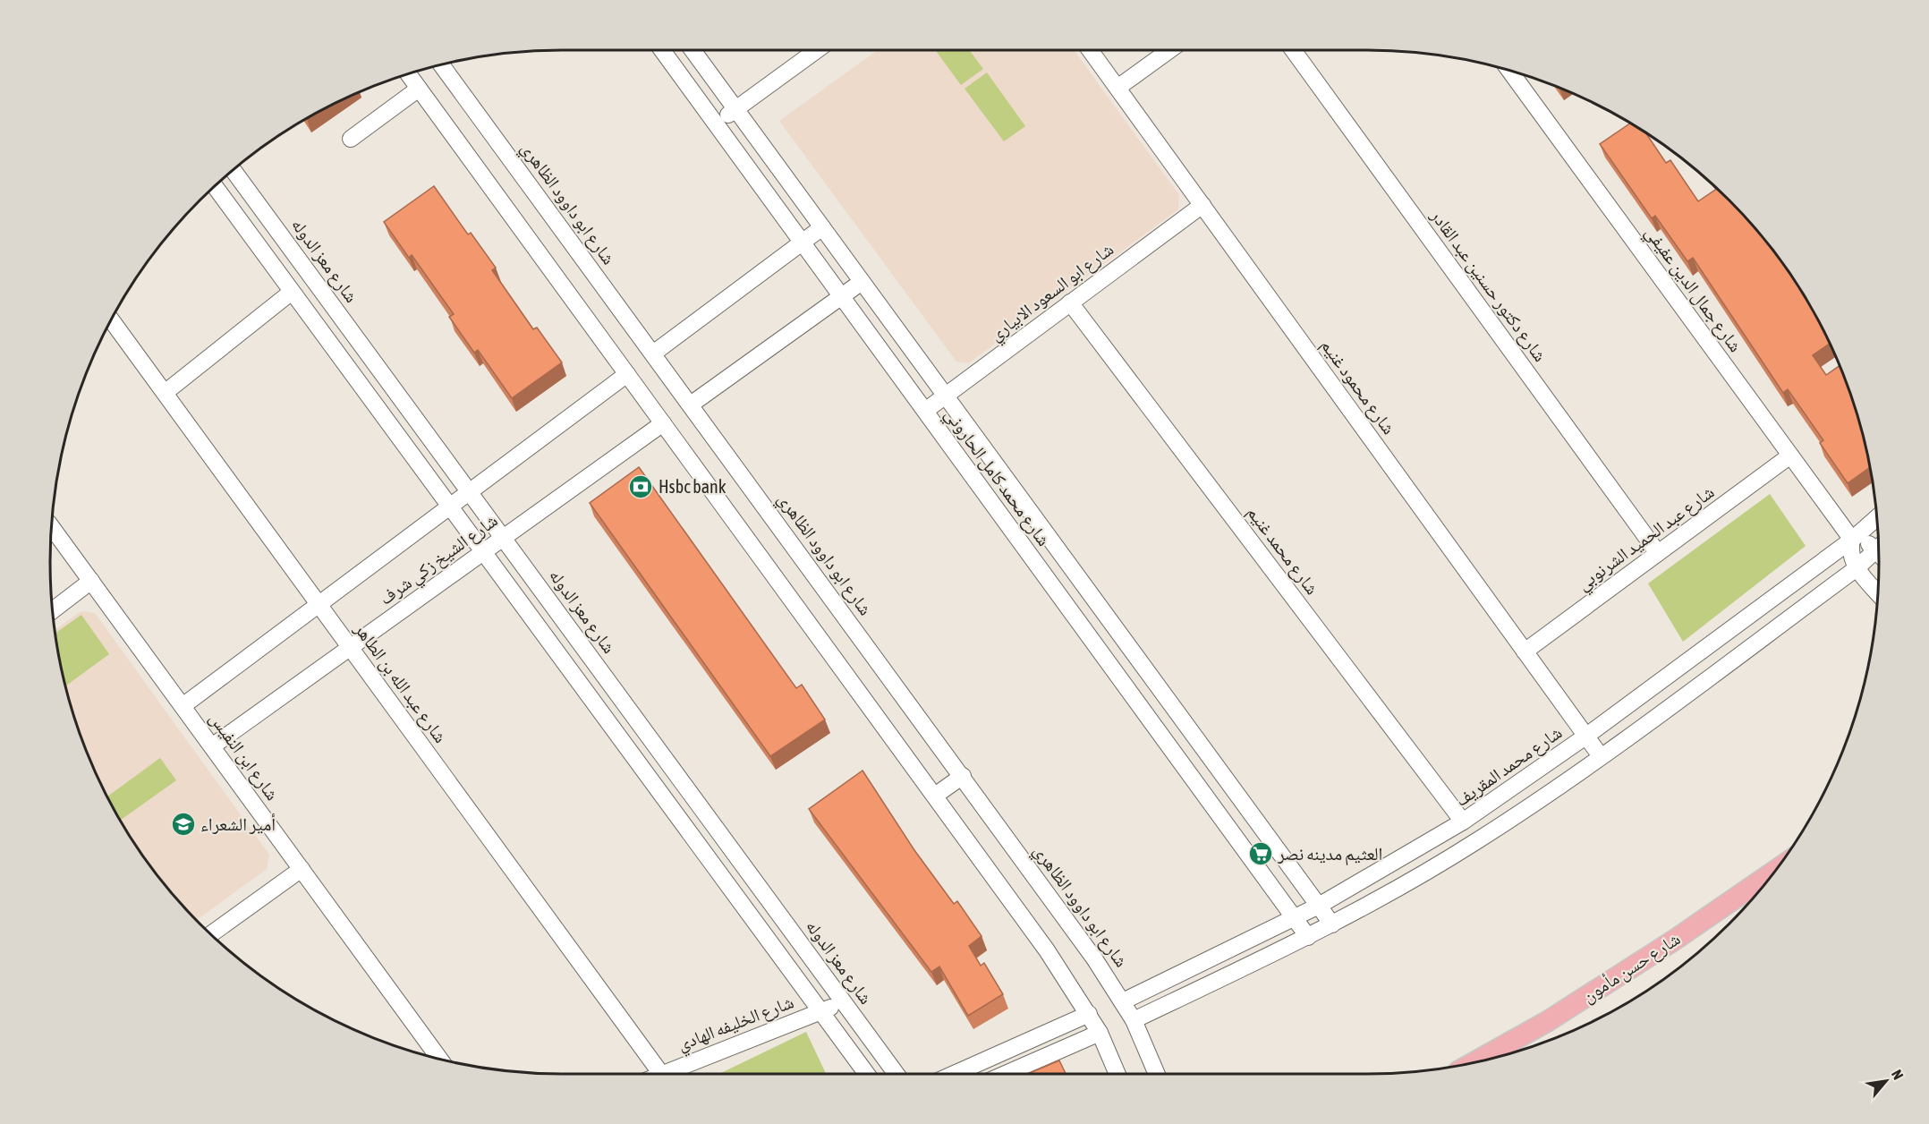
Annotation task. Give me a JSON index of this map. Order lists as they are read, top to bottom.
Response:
{
  "streets": {
    "main road": ["شارع حسن مأمون"],
    "street": [
      "شارع ابو داوود الظاهري",
      "شارع معز الدوله",
      "شارع دكتور حسنين عبد القادر",
      "شارع جمال الدين عفيفي",
      "شارع ابو السعود الابياري",
      "شارع محمود غنيم",
      "شارع محمد كامل الحاروني",
      "شارع عبد الحميد الشرنوبي",
      "شارع محمد غنيم",
      "شارع الشيخ زكي شرف",
      "شارع عبد الله بن الطاهر",
      "شارع ابن النفيس",
      "شارع محمد المقريف",
      "شارع الخليفه الهادي"
    ]
  },
  "crossings": [
    ["شارع ابو داوود الظاهري", "شارع محمد المقريف"],
    ["شارع معز الدوله", "شارع الشيخ زكي شرف"],
    ["شارع معز الدوله", "شارع الخليفه الهادي"],
    ["شارع دكتور حسنين عبد القادر", "شارع عبد الحميد الشرنوبي"],
    ["شارع جمال الدين عفيفي", "شارع عبد الحميد الشرنوبي"],
    ["شارع جمال الدين عفيفي", "شارع محمد المقريف"],
    ["شارع ابو السعود الابياري", "شارع محمود غنيم"],
    ["شارع ابو السعود الابياري", "شارع محمد كامل الحاروني"],
    ["شارع ابو السعود الابياري", "شارع محمد غنيم"],
    ["شارع محمود غنيم", "شارع عبد الحميد الشرنوبي"],
    ["شارع محمود غنيم", "شارع محمد المقريف"],
    ["شارع محمد كامل الحاروني", "شارع محمد المقريف"],
    ["شارع محمد غنيم", "شارع محمد المقريف"],
    ["شارع الشيخ زكي شرف", "شارع عبد الله بن الطاهر"],
    ["شارع الشيخ زكي شرف", "شارع ابن النفيس"],
    ["شارع عبد الله بن الطاهر", "شارع الخليفه الهادي"]
  ],
  "places": {
    "bank": ["Hsbc bank"],
    "school or university": ["أمير الشعراء"],
    "supermarket": ["العثيم مدينه نصر"]
  },
  "north": "top right"
}
